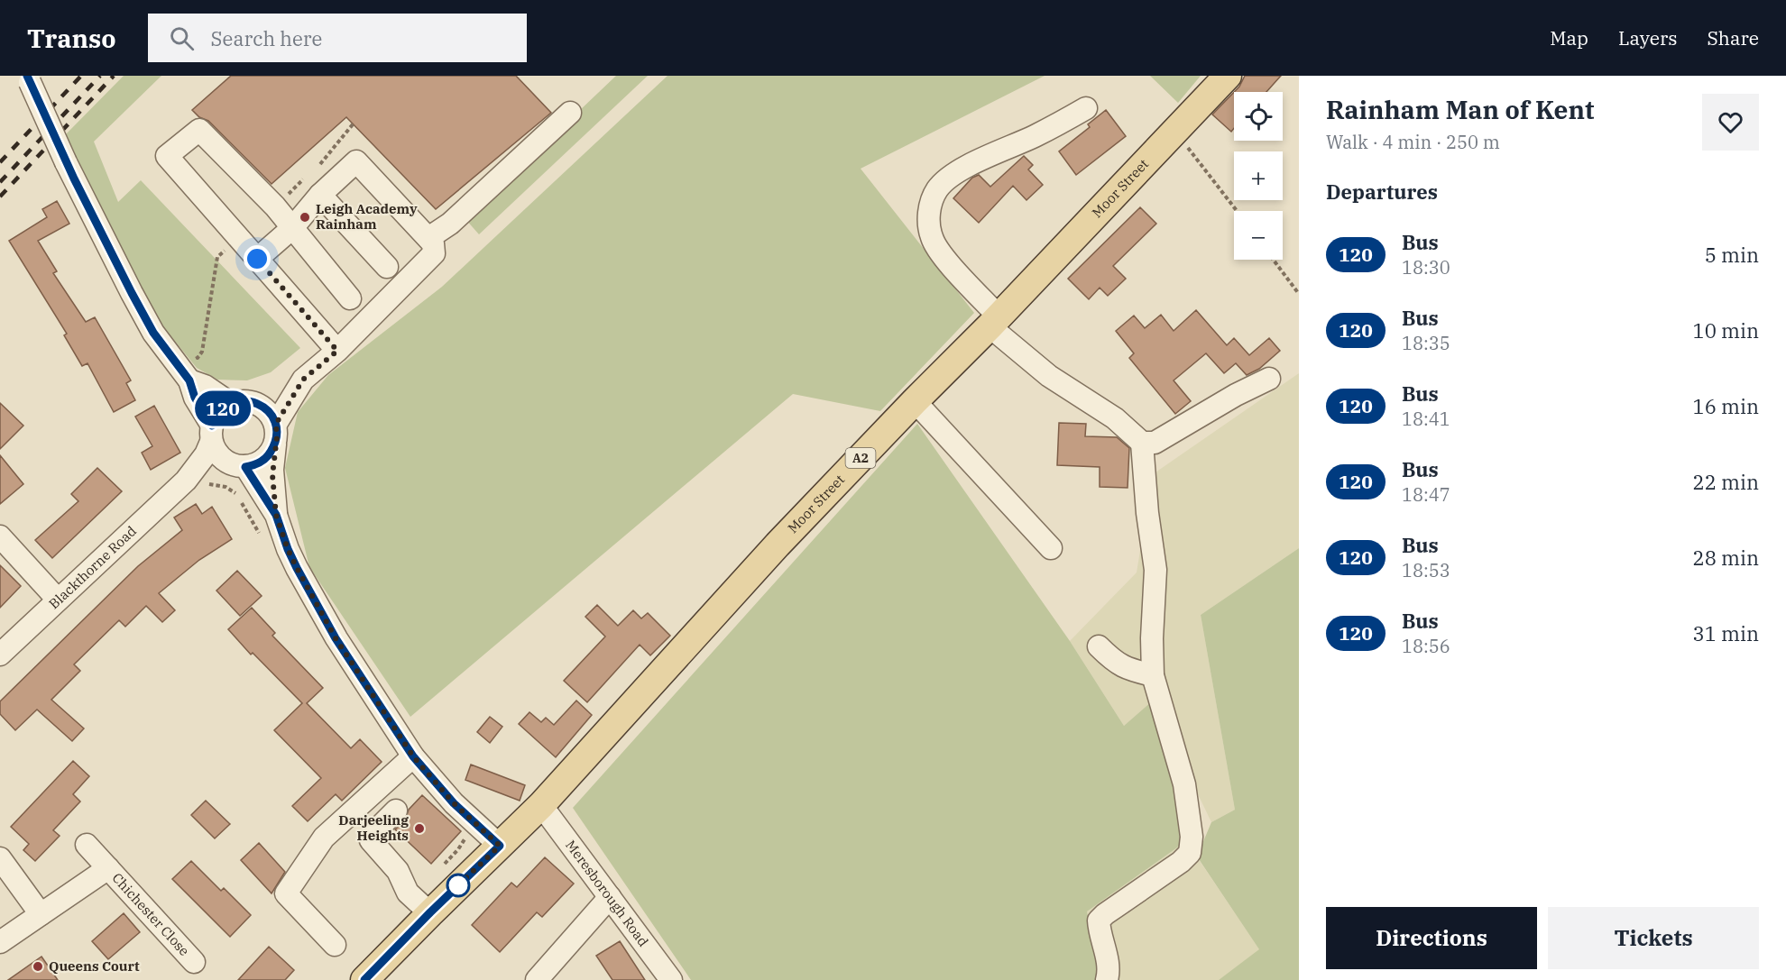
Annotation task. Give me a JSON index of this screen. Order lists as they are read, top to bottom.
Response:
{
  "streets": {
    "main road": ["Moor Street", "A2"],
    "street": ["Blackthorne Road", "Meresborough Road", "Chichester Close"]
  },
  "crossings": [
    ["Moor Street", "A2"],
    ["Moor Street", "Meresborough Road"]
  ],
  "places": ["Leigh Academy Rainham", "Darjeeling Heights", "Queens Court"],
  "lines": ["bus line 120"],
  "page": {
    "header": "Transo",
    "search": "Search here",
    "nav": ["Map", "Layers", "Share"],
    "on_map": "120",
    "heading": [
      ["Rainham Man of Kent", "Walk · 4 min · 250 m"],
      "Departures"
    ],
    "map_buttons": ["+", "−"],
    "list": [
      {
        "mark": "120",
        "name": "Bus",
        "note": "18:30",
        "value": "5 min"
      },
      {
        "mark": "120",
        "name": "Bus",
        "note": "18:35",
        "value": "10 min"
      },
      {
        "mark": "120",
        "name": "Bus",
        "note": "18:41",
        "value": "16 min"
      },
      {
        "mark": "120",
        "name": "Bus",
        "note": "18:47",
        "value": "22 min"
      },
      {
        "mark": "120",
        "name": "Bus",
        "note": "18:53",
        "value": "28 min"
      },
      {
        "mark": "120",
        "name": "Bus",
        "note": "18:56",
        "value": "31 min"
      }
    ],
    "buttons": ["Directions", "Tickets"]
  }
}
